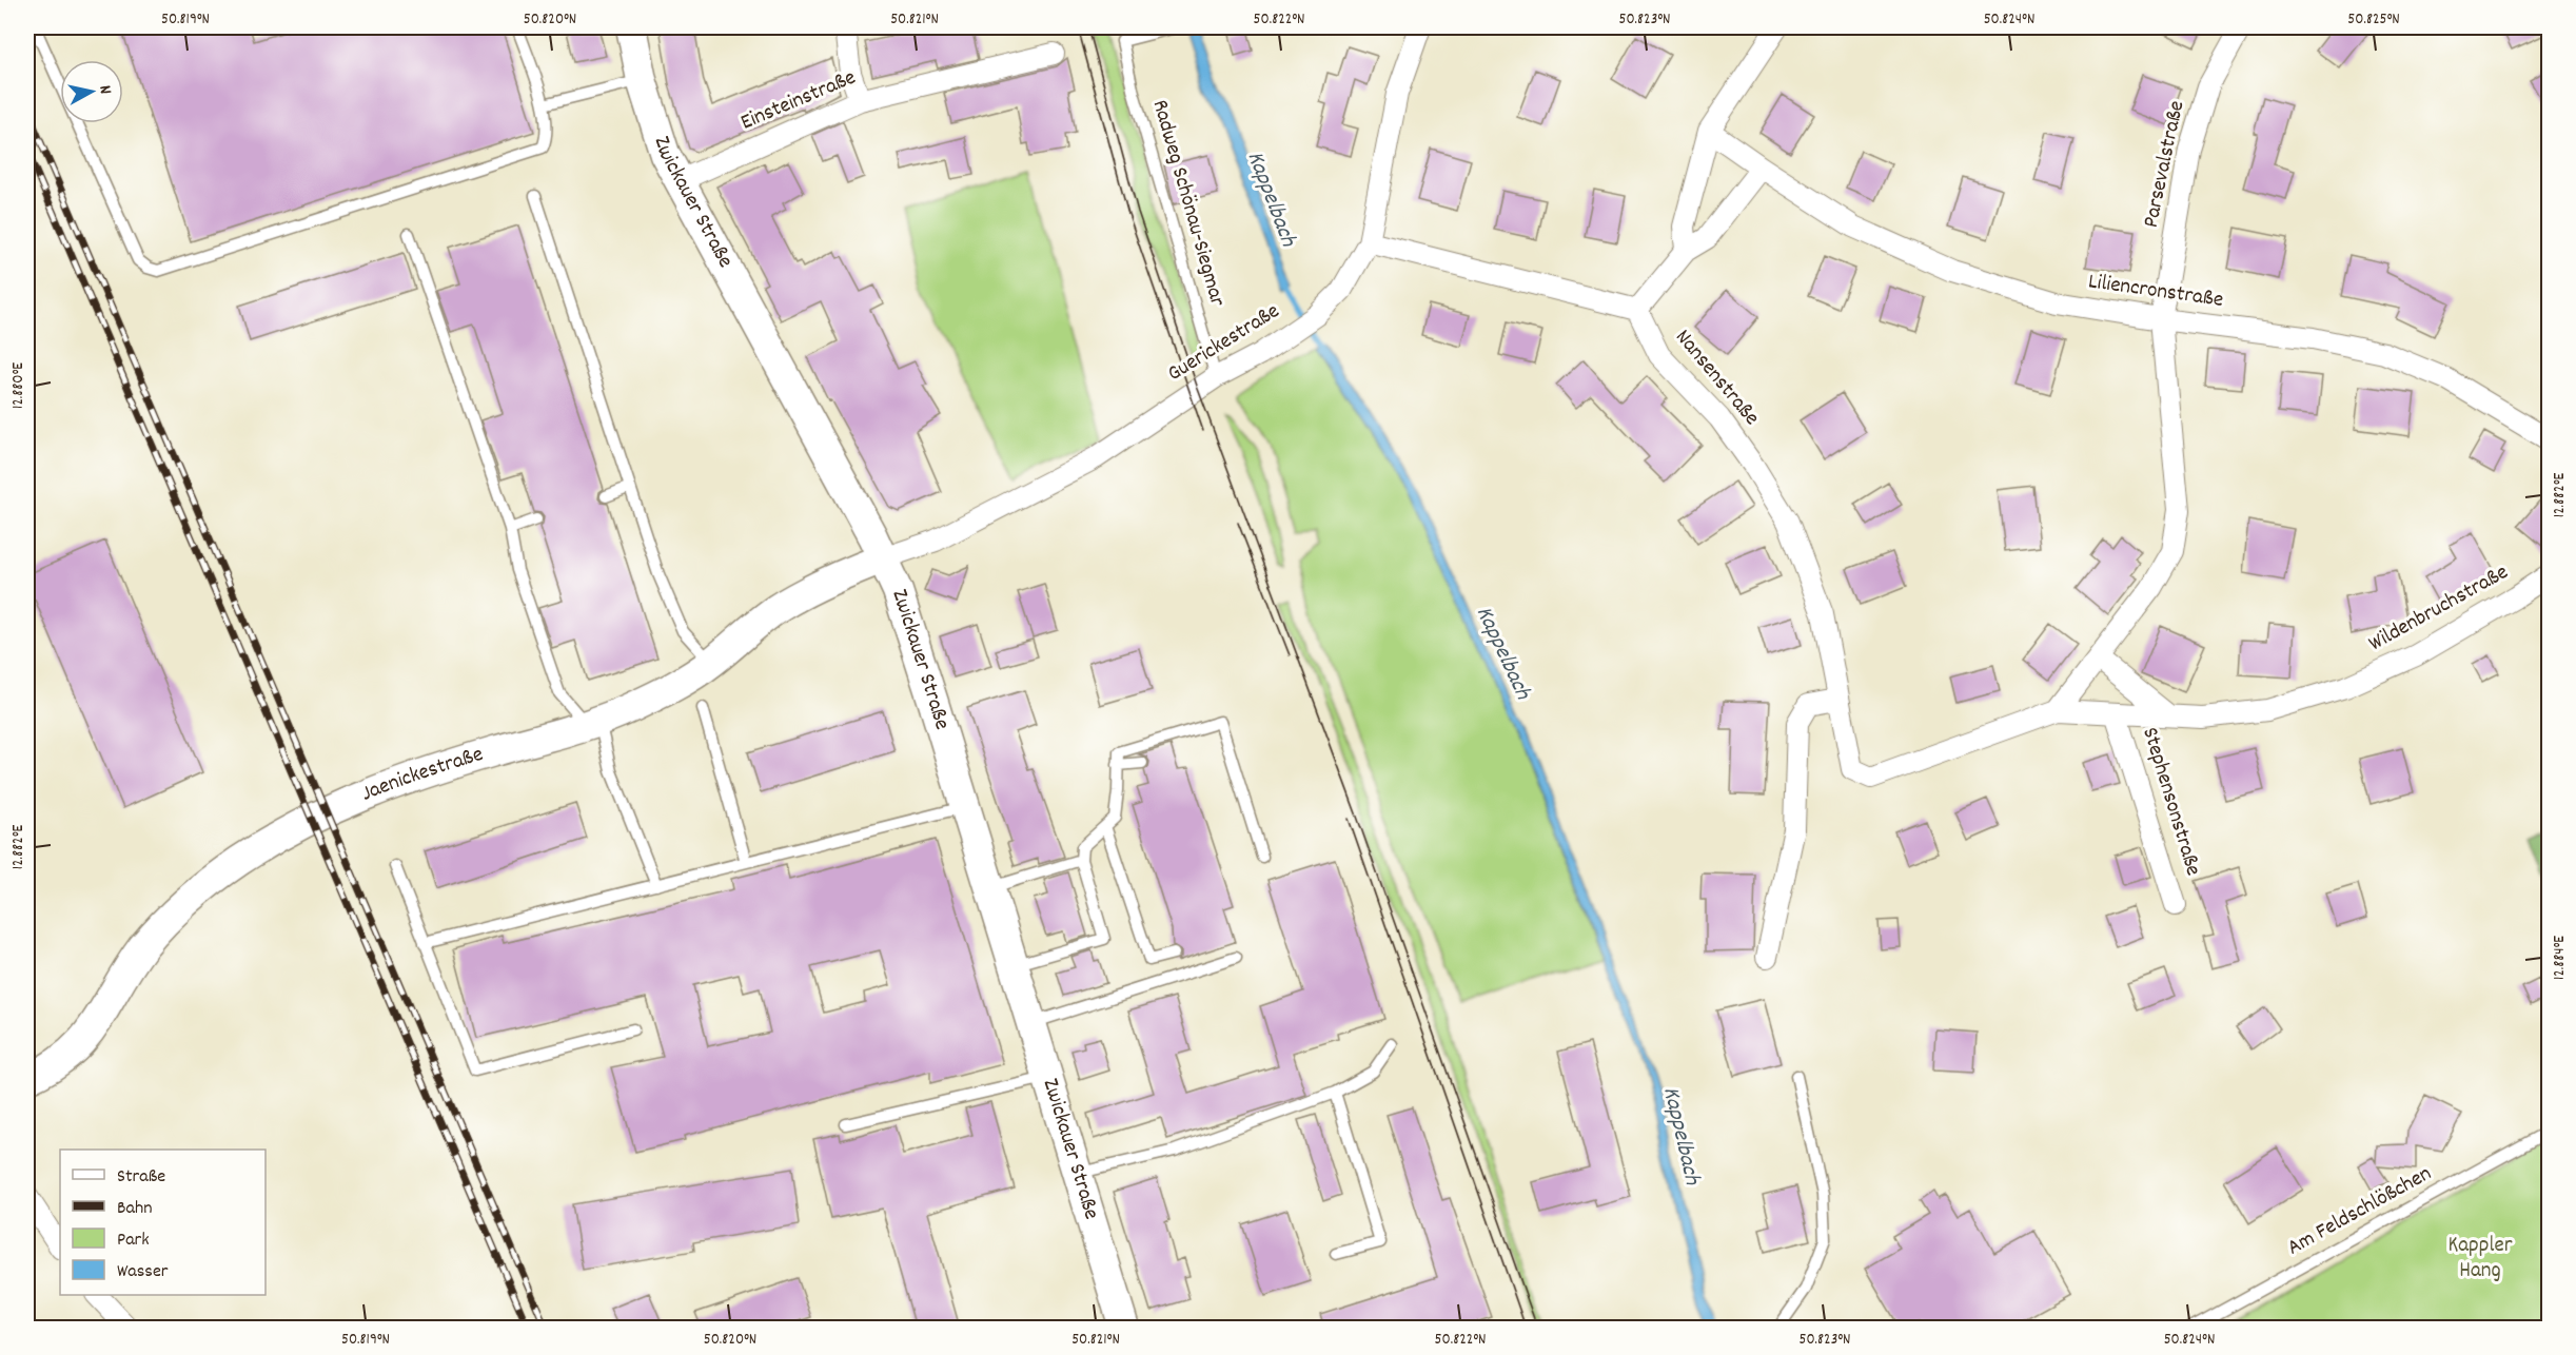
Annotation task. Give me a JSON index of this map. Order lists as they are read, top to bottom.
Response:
{
  "streets": {
    "main road": ["Zwickauer Straße", "Jaenickestraße"],
    "street": [
      "Einsteinstraße",
      "Parsevalstraße",
      "Liliencronstraße",
      "Guerickestraße",
      "Nansenstraße",
      "Wildenbruchstraße",
      "Stephensonstraße"
    ],
    "lane": ["Radweg Schönau-Siegmar", "Am Feldschlößchen"]
  },
  "crossings": [
    ["Einsteinstraße", "Zwickauer Straße"],
    ["Parsevalstraße", "Liliencronstraße"],
    ["Zwickauer Straße", "Guerickestraße"],
    ["Zwickauer Straße", "Jaenickestraße"],
    ["Radweg Schönau-Siegmar", "Guerickestraße"],
    ["Guerickestraße", "Jaenickestraße"],
    ["Nansenstraße", "Wildenbruchstraße"],
    ["Wildenbruchstraße", "Stephensonstraße"]
  ],
  "water": ["Kappelbach"],
  "parks": ["Kappler Hang"],
  "legend": [
    "Straße",
    "Bahn",
    "Park",
    "Wasser"
  ],
  "north": "right",
  "coordinates": [
    "50.819°N",
    "50.820°N",
    "50.821°N",
    "50.822°N",
    "50.823°N",
    "50.824°N",
    "50.825°N",
    "12.880°E",
    "12.882°E",
    "12.884°E"
  ]
}
